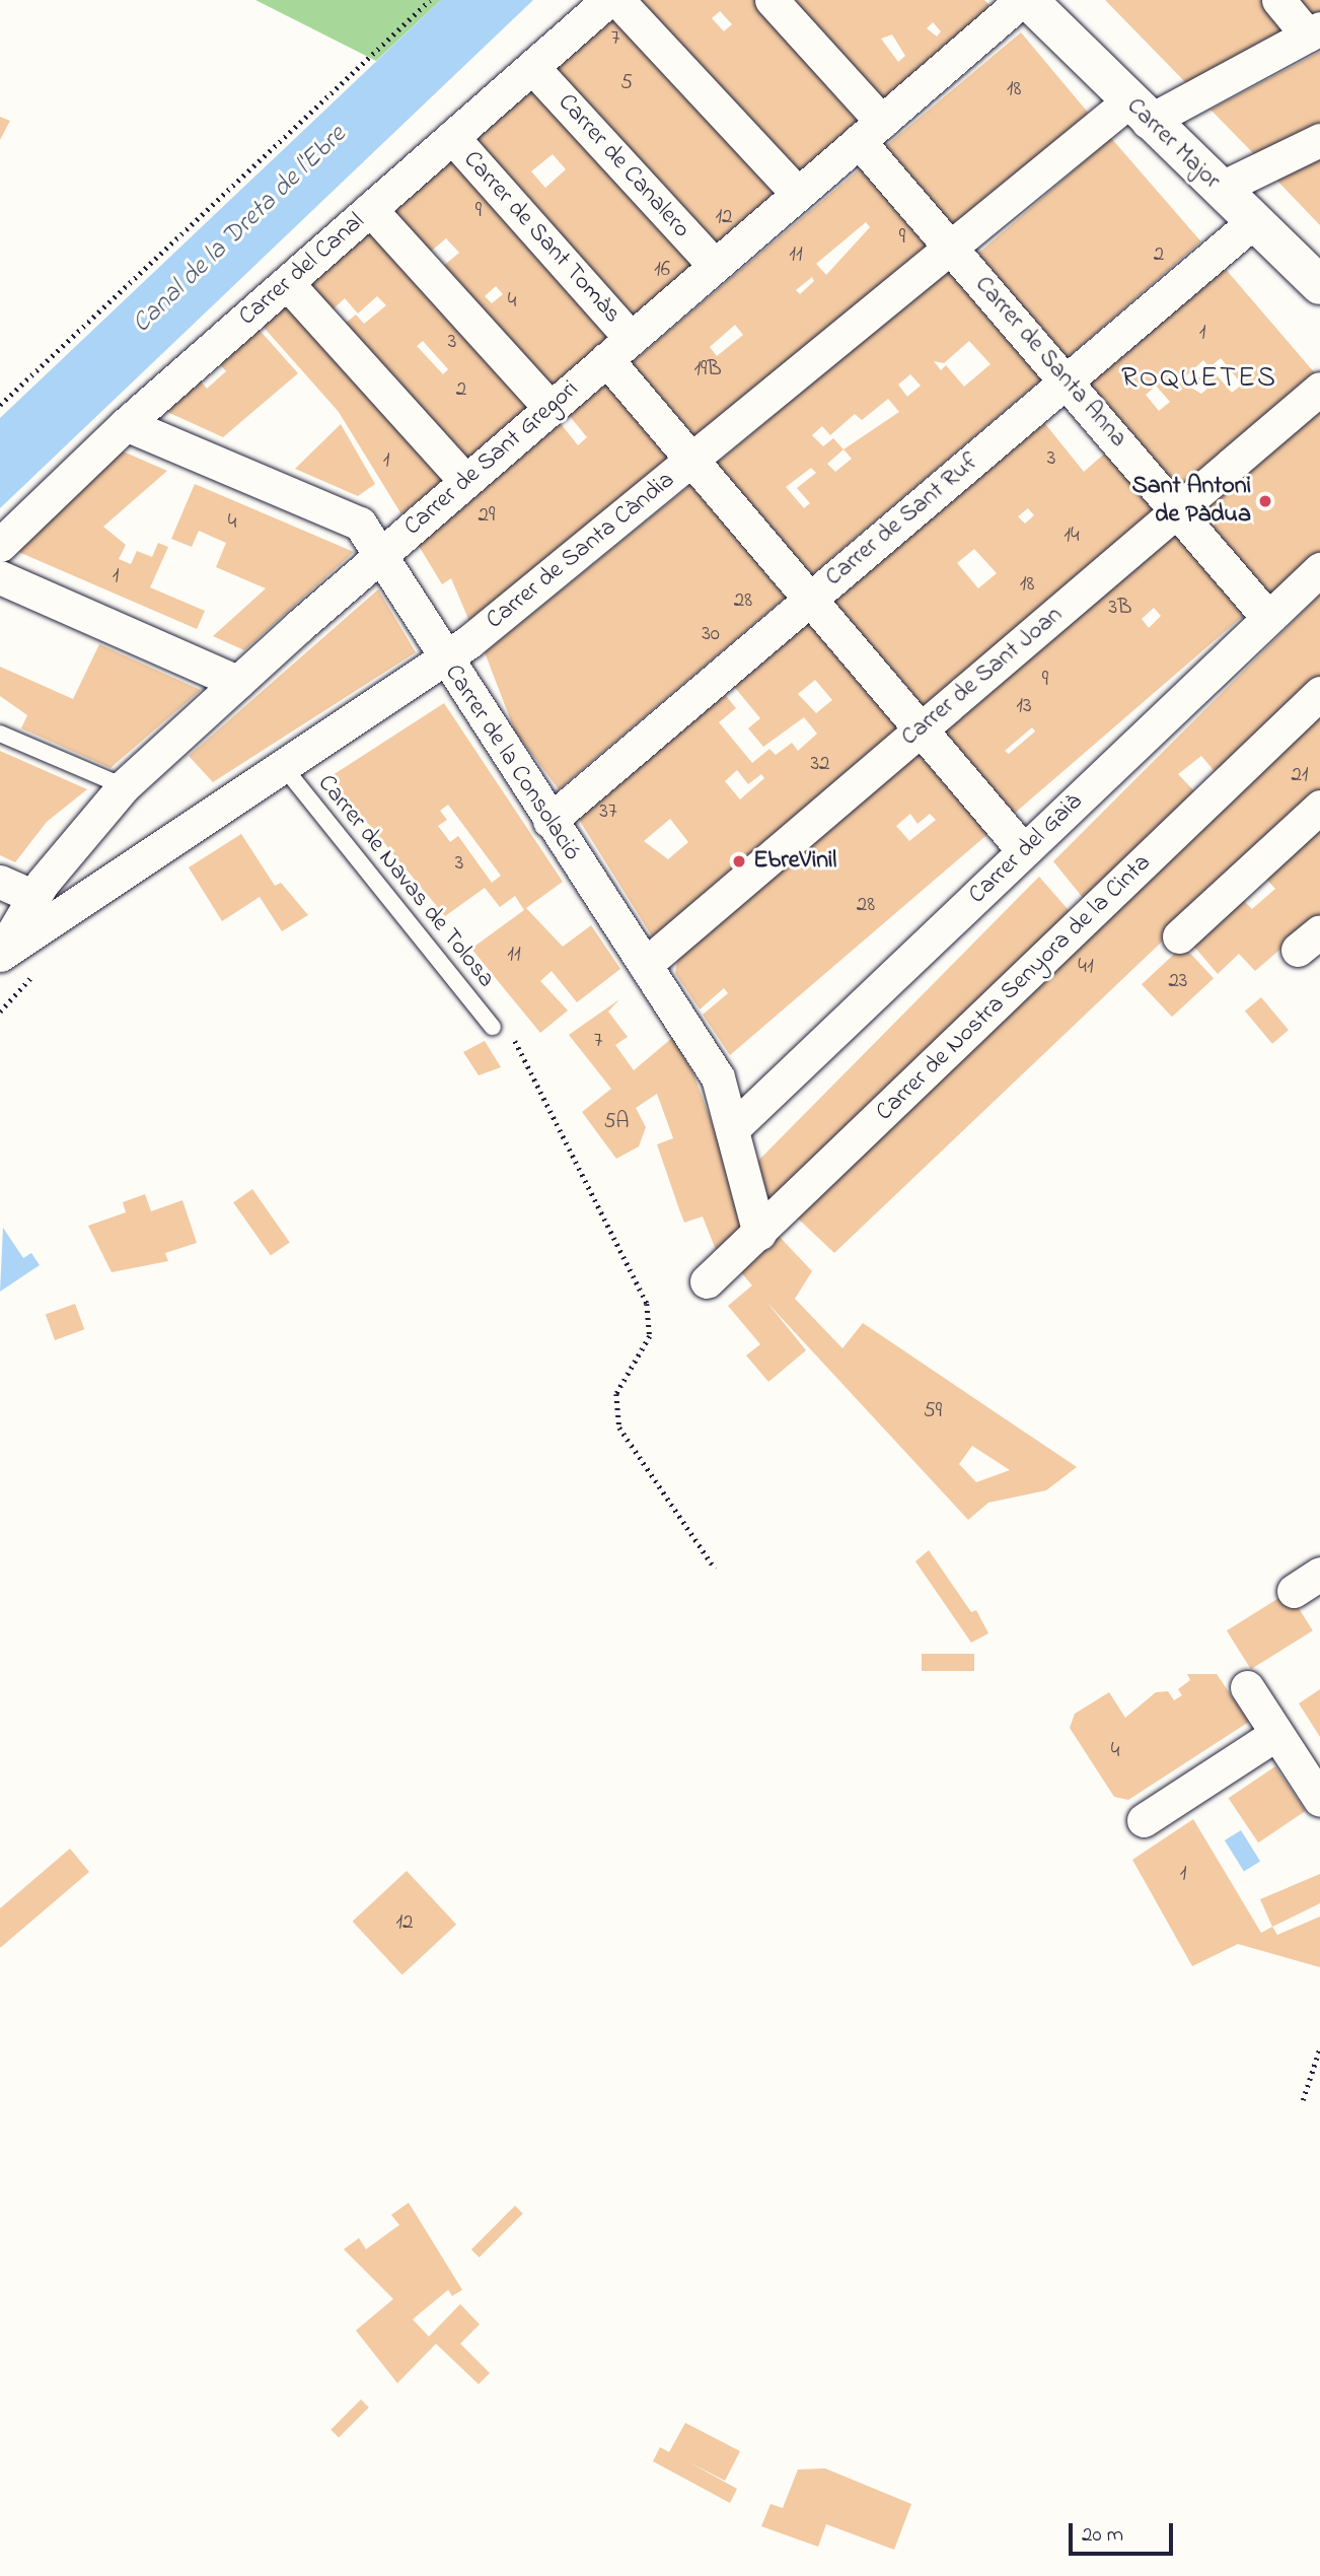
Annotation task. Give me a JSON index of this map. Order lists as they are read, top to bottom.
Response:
{
  "streets": {
    "street": [
      "Carrer Major",
      "Carrer de Canalero",
      "Carrer de Sant Tomàs",
      "Carrer del Canal",
      "Carrer de Santa Anna",
      "Carrer de Sant Gregori",
      "Carrer de Sant Ruf",
      "Carrer de Santa Càndia",
      "Carrer de Sant Joan",
      "Carrer de la Consolació",
      "Carrer del Gaià",
      "Carrer de Nostra Senyora de la Cinta"
    ],
    "lane": ["Carrer de Navas de Tolosa"]
  },
  "crossings": [
    ["Carrer Major", "Carrer de Sant Gregori"],
    ["Carrer Major", "Carrer de Sant Ruf"],
    ["Carrer Major", "Carrer de Santa Càndia"],
    ["Carrer de Canalero", "Carrer del Canal"],
    ["Carrer de Canalero", "Carrer de Sant Gregori"],
    ["Carrer de Sant Tomàs", "Carrer del Canal"],
    ["Carrer de Sant Tomàs", "Carrer de Sant Gregori"],
    ["Carrer del Canal", "Carrer de la Consolació"],
    ["Carrer de Santa Anna", "Carrer de Sant Gregori"],
    ["Carrer de Santa Anna", "Carrer de Sant Ruf"],
    ["Carrer de Santa Anna", "Carrer de Santa Càndia"],
    ["Carrer de Santa Anna", "Carrer de Sant Joan"],
    ["Carrer de Santa Anna", "Carrer del Gaià"],
    ["Carrer de Sant Gregori", "Carrer de Santa Càndia"],
    ["Carrer de Sant Gregori", "Carrer de la Consolació"],
    ["Carrer de Sant Ruf", "Carrer de la Consolació"],
    ["Carrer de Santa Càndia", "Carrer de la Consolació"],
    ["Carrer de Santa Càndia", "Carrer de Navas de Tolosa"],
    ["Carrer de Sant Joan", "Carrer de la Consolació"],
    ["Carrer de la Consolació", "Carrer del Gaià"],
    ["Carrer de la Consolació", "Carrer de Nostra Senyora de la Cinta"]
  ],
  "districts": ["ROQUETES"],
  "water": ["Canal de la Dreta de l'Ebre"],
  "places": ["Sant Antoni de Pàdua", "EbreVinil"],
  "house_numbers": [
    "7",
    "5",
    "18",
    "9",
    "12",
    "9",
    "11",
    "2",
    "16",
    "4",
    "1",
    "3",
    "19B",
    "2",
    "3",
    "1",
    "29",
    "4",
    "14",
    "1",
    "18",
    "28",
    "3B",
    "30",
    "9",
    "13",
    "32",
    "21",
    "37",
    "3",
    "28",
    "11",
    "41",
    "23",
    "7",
    "5A",
    "59",
    "4",
    "1",
    "12"
  ],
  "scale_bar": "20 m"
}
